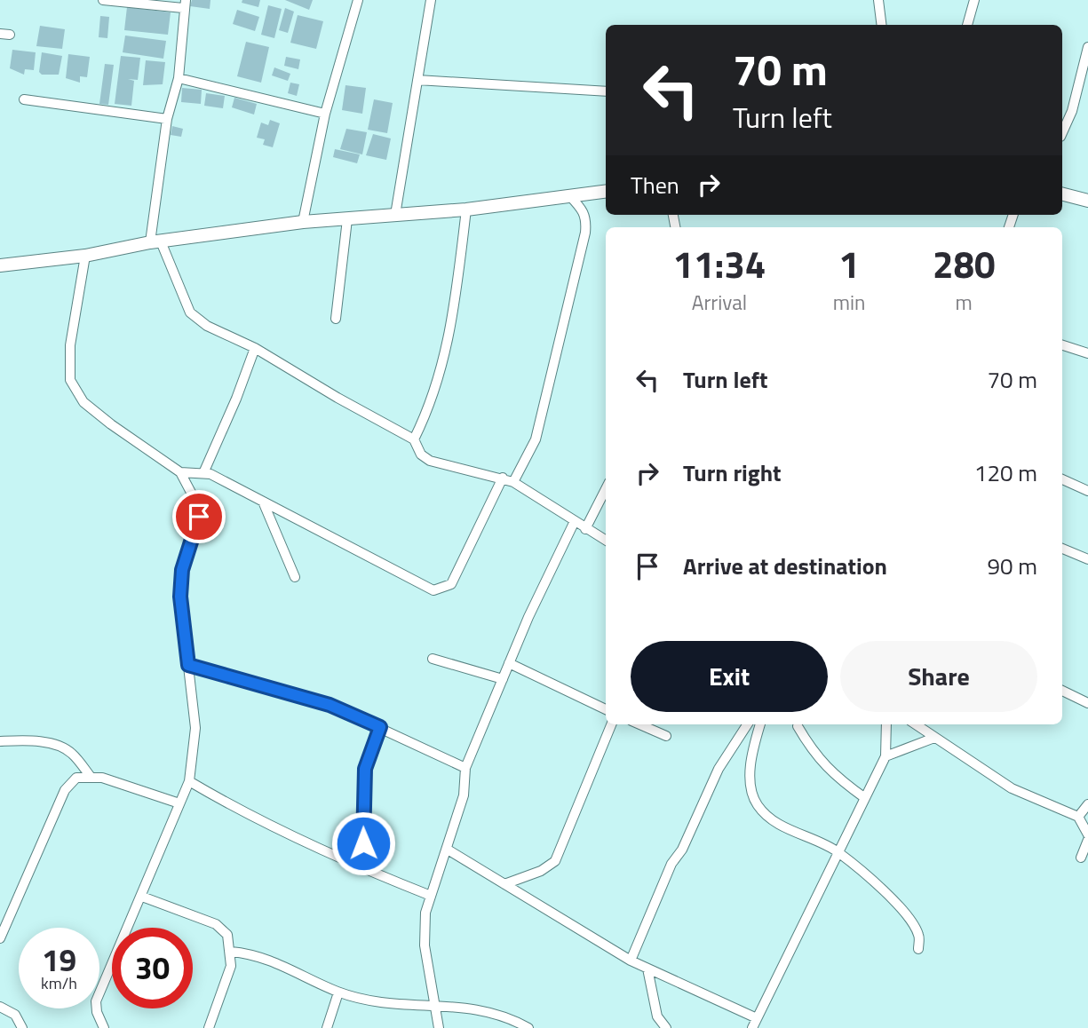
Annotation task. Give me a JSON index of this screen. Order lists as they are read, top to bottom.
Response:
{
  "page": {
    "turn": ["70 m", "Turn left"],
    "then": "Then",
    "eta": [
      "11:34",
      "Arrival",
      "1",
      "min",
      "280",
      "m"
    ],
    "list": [
      {
        "name": "Turn left",
        "value": "70 m"
      },
      {
        "name": "Turn right",
        "value": "120 m"
      },
      {
        "name": "Arrive at destination",
        "value": "90 m"
      }
    ],
    "buttons": ["Exit", "Share"],
    "speed": "19 km/h",
    "limit": "30"
  }
}
